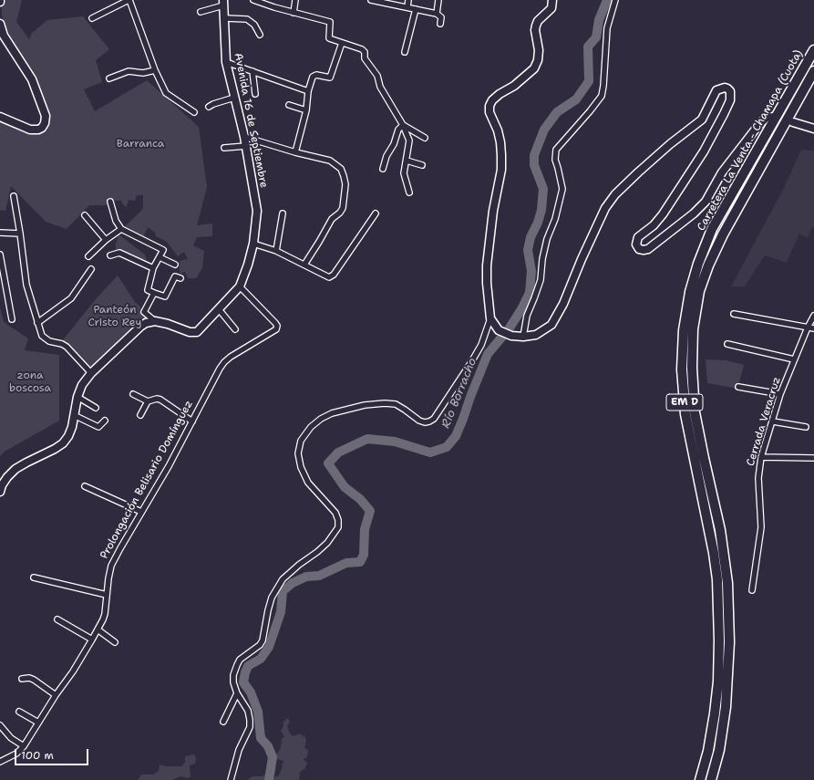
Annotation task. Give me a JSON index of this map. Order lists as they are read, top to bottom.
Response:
{
  "streets": {
    "highway": ["Carretera La Venta - Chamapa (Cuota)", "EM D"],
    "main road": ["Avenida 16 de Septiembre"],
    "street": ["Cerrada Veracruz", "Prolongación Belisario Domínguez"]
  },
  "crossings": [
    ["Avenida 16 de Septiembre", "Prolongación Belisario Domínguez"]
  ],
  "water": ["Río Borracho"],
  "parks": ["Barranca", "Panteón Cristo Rey", "zona boscosa"],
  "scale_bar": "100 m"
}
